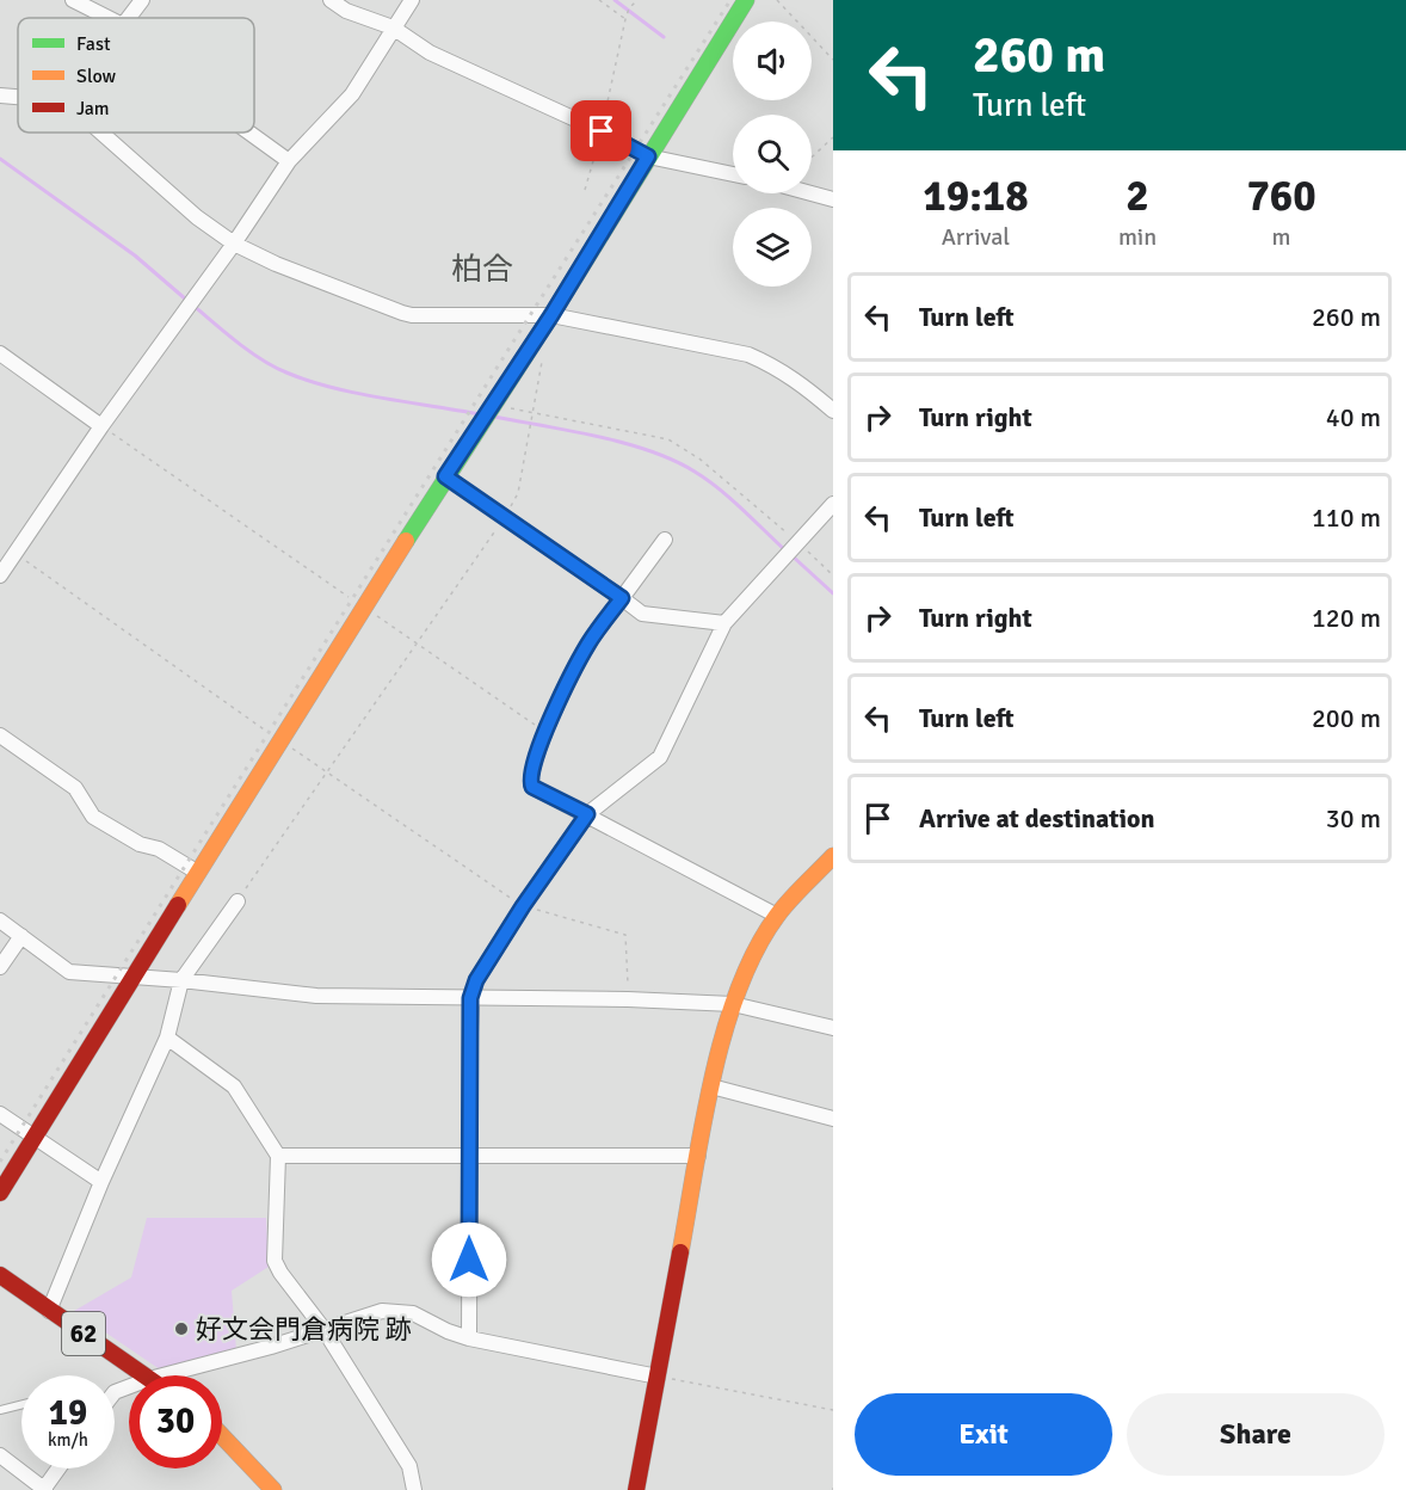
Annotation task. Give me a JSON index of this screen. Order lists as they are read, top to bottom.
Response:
{
  "streets": {
    "street": ["62"]
  },
  "districts": ["柏合"],
  "places": ["好文会門倉病院 跡"],
  "legend": ["Fast", "Slow", "Jam"],
  "page": {
    "turn": ["260 m", "Turn left"],
    "eta": [
      "19:18",
      "Arrival",
      "2",
      "min",
      "760",
      "m"
    ],
    "list": [
      {
        "name": "Turn left",
        "value": "260 m"
      },
      {
        "name": "Turn right",
        "value": "40 m"
      },
      {
        "name": "Turn left",
        "value": "110 m"
      },
      {
        "name": "Turn right",
        "value": "120 m"
      },
      {
        "name": "Turn left",
        "value": "200 m"
      },
      {
        "name": "Arrive at destination",
        "value": "30 m"
      }
    ],
    "speed": "19 km/h",
    "limit": "30",
    "buttons": ["Exit", "Share"]
  }
}
